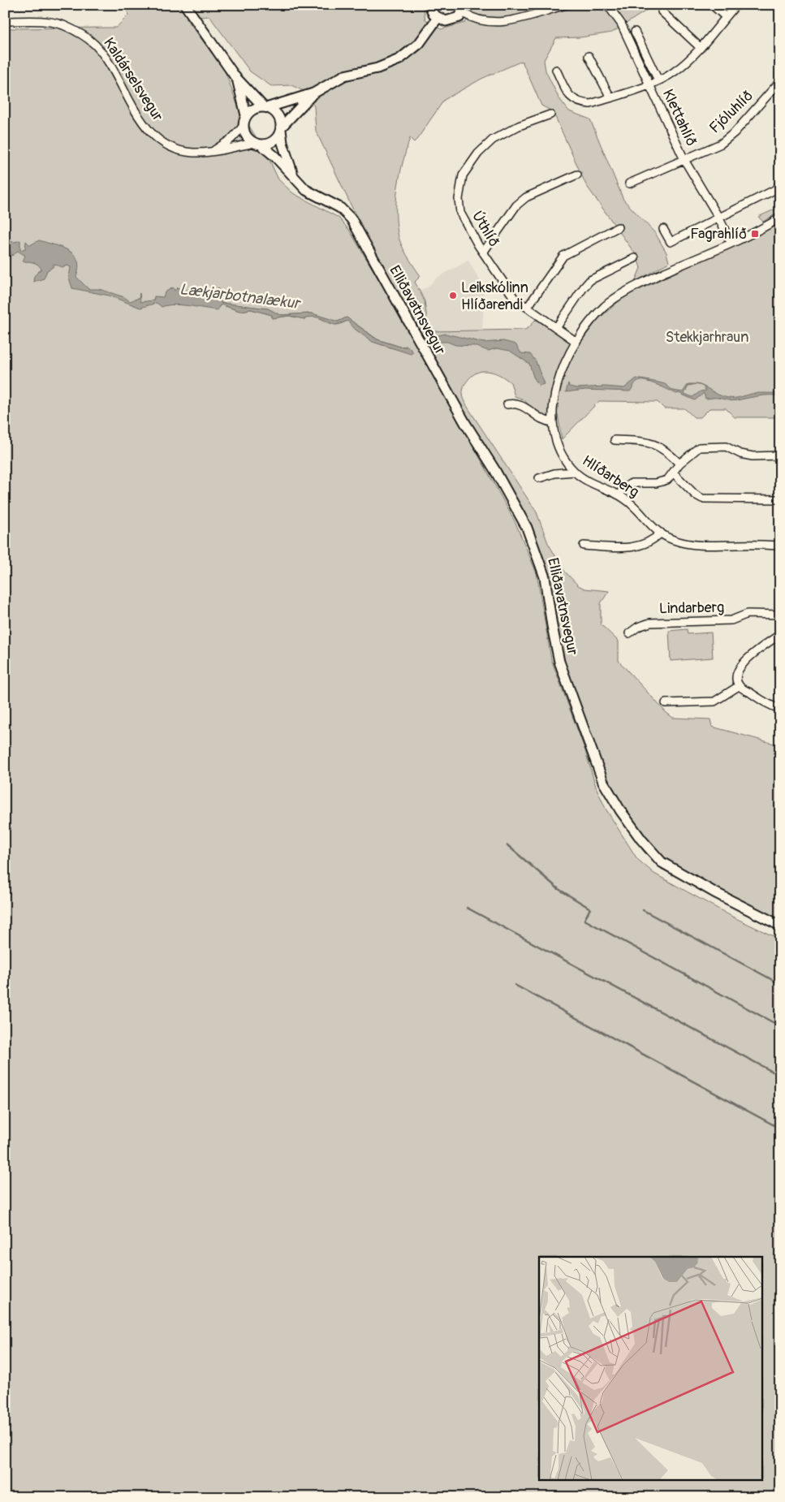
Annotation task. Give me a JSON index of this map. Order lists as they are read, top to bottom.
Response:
{
  "streets": {
    "main road": ["Elliðavatnsvegur"],
    "street": [
      "Kaldárselsvegur",
      "Fjóluhlíð",
      "Klettahlíð",
      "Úthlíð",
      "Hlíðarberg",
      "Lindarberg"
    ]
  },
  "crossings": [
    ["Kaldárselsvegur", "Elliðavatnsvegur"],
    ["Fjóluhlíð", "Klettahlíð"],
    ["Klettahlíð", "Hlíðarberg"],
    ["Úthlíð", "Hlíðarberg"]
  ],
  "water": ["Lækjarbotnalækur"],
  "parks": ["Stekkjarhraun"],
  "places": {
    "transit": ["Fagrahlíð"],
    "other": ["Leikskólinn Hlíðarendi"]
  }
}
